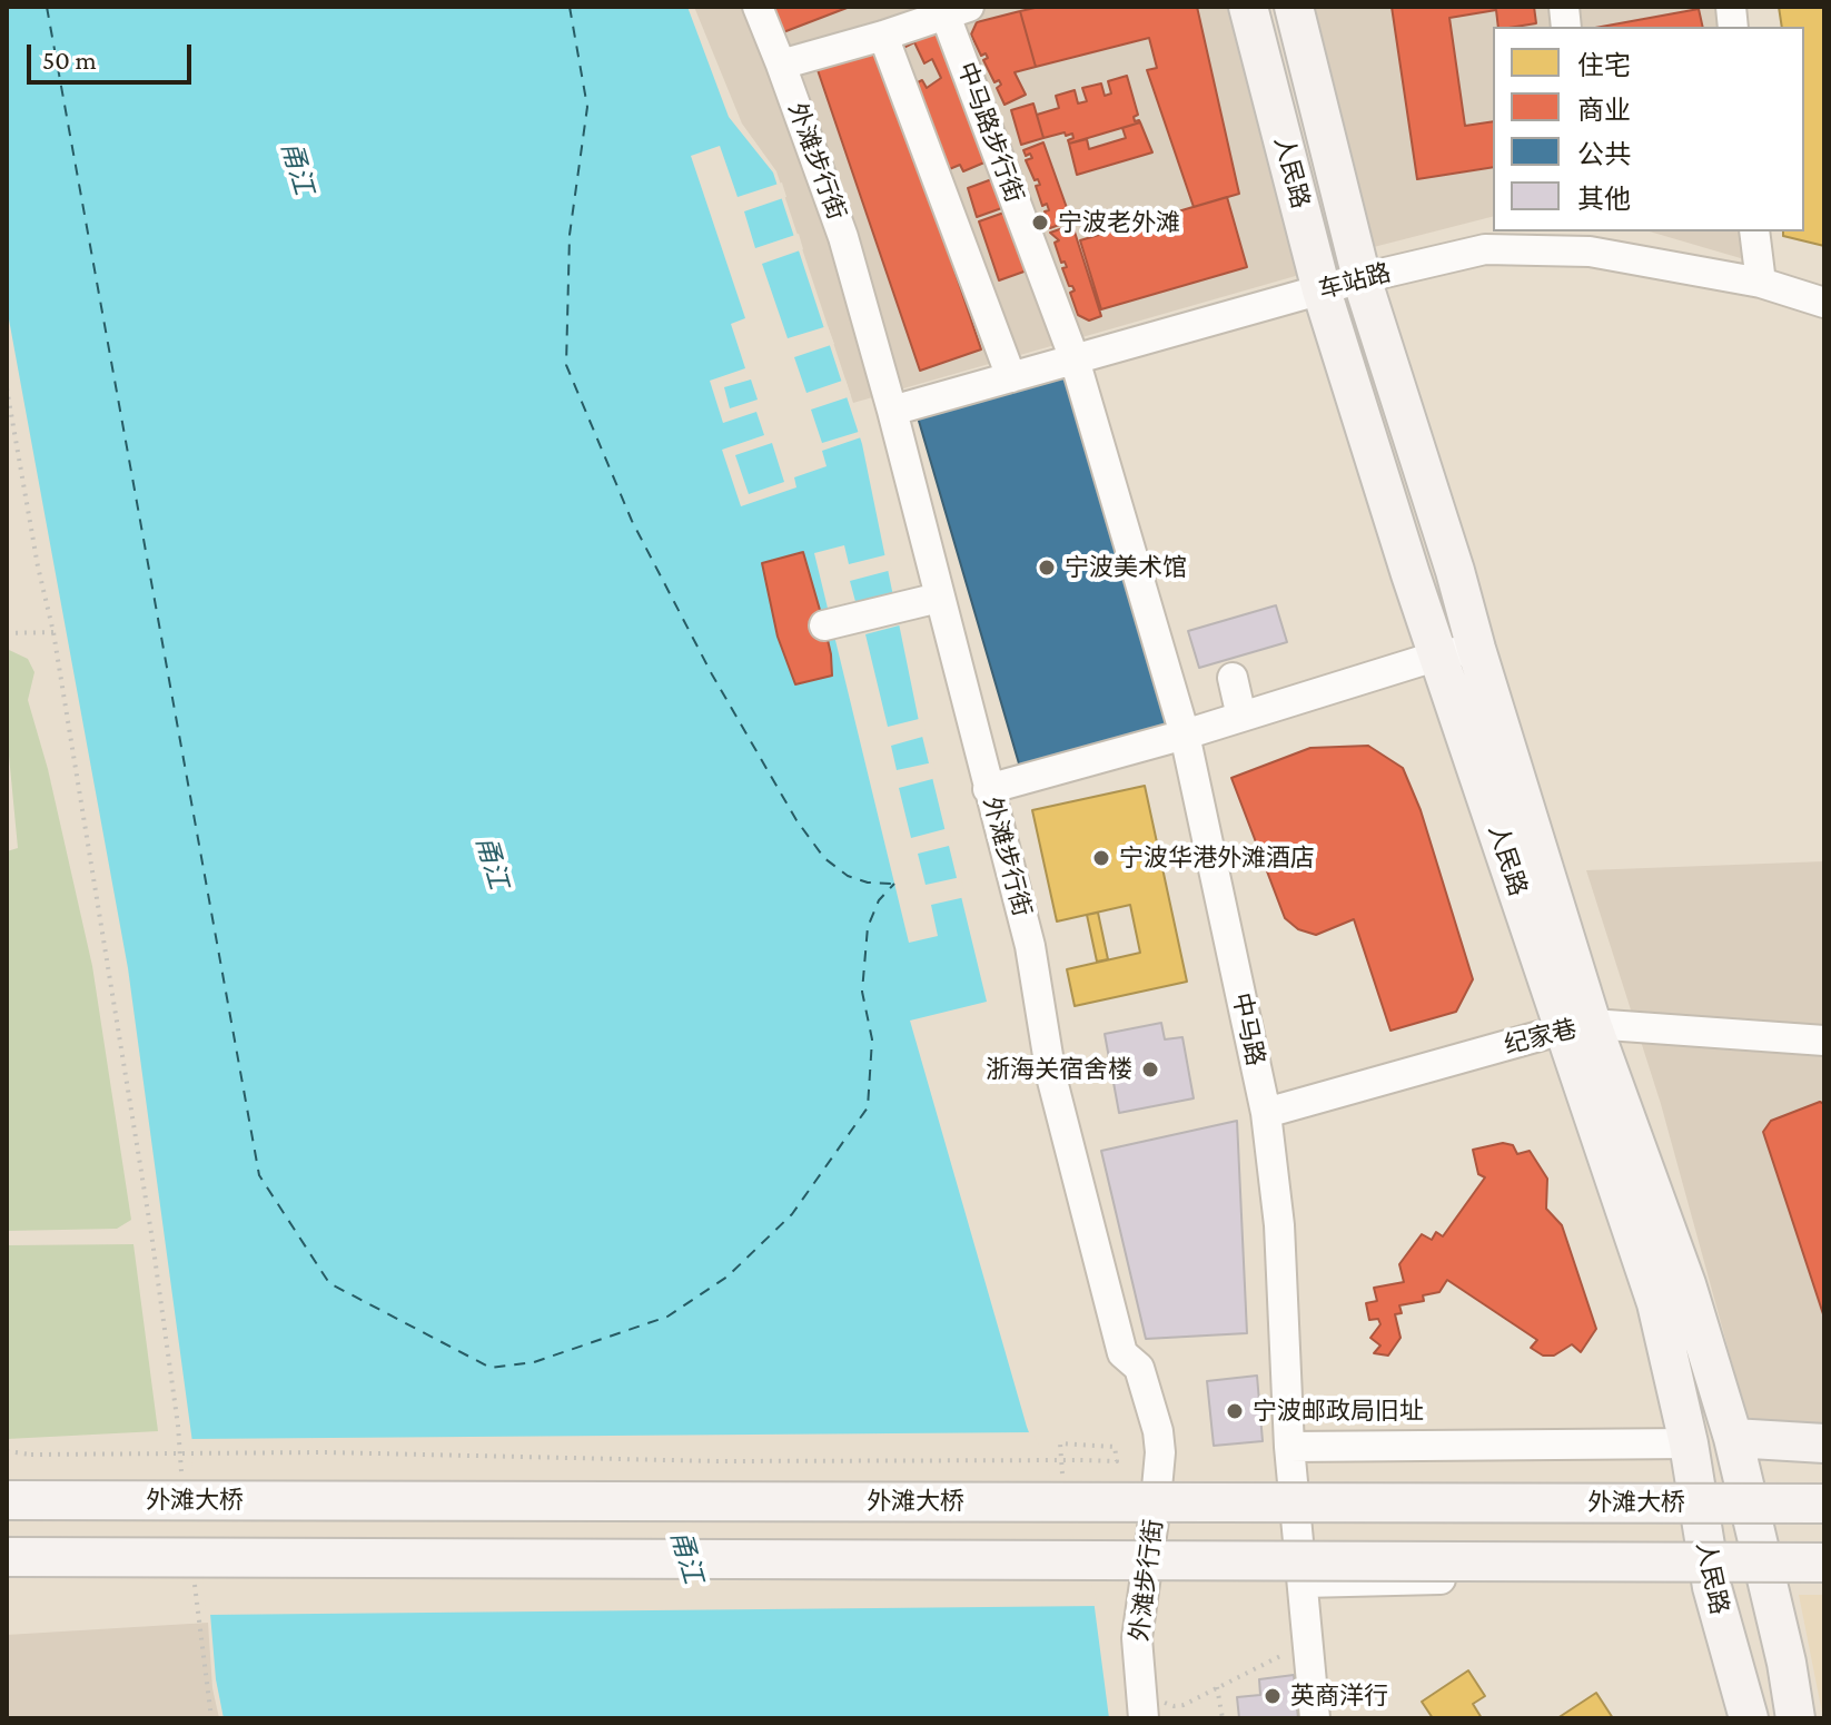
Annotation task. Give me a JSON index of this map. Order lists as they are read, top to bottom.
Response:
{
  "streets": {
    "main road": ["人民路", "外滩大桥"],
    "street": [
      "中马路步行街",
      "外滩步行街",
      "车站路",
      "中马路",
      "纪家巷"
    ]
  },
  "crossings": [
    ["中马路步行街", "车站路"],
    ["中马路步行街", "中马路"],
    ["外滩步行街", "车站路"],
    ["人民路", "车站路"],
    ["人民路", "纪家巷"],
    ["车站路", "中马路"],
    ["中马路", "纪家巷"]
  ],
  "water": ["甬江"],
  "places": [
    "宁波老外滩",
    "宁波美术馆",
    "宁波华港外滩酒店",
    "浙海关宿舍楼",
    "宁波邮政局旧址",
    "英商洋行"
  ],
  "legend": [
    "住宅",
    "商业",
    "公共",
    "其他"
  ],
  "scale_bar": "50 m"
}
